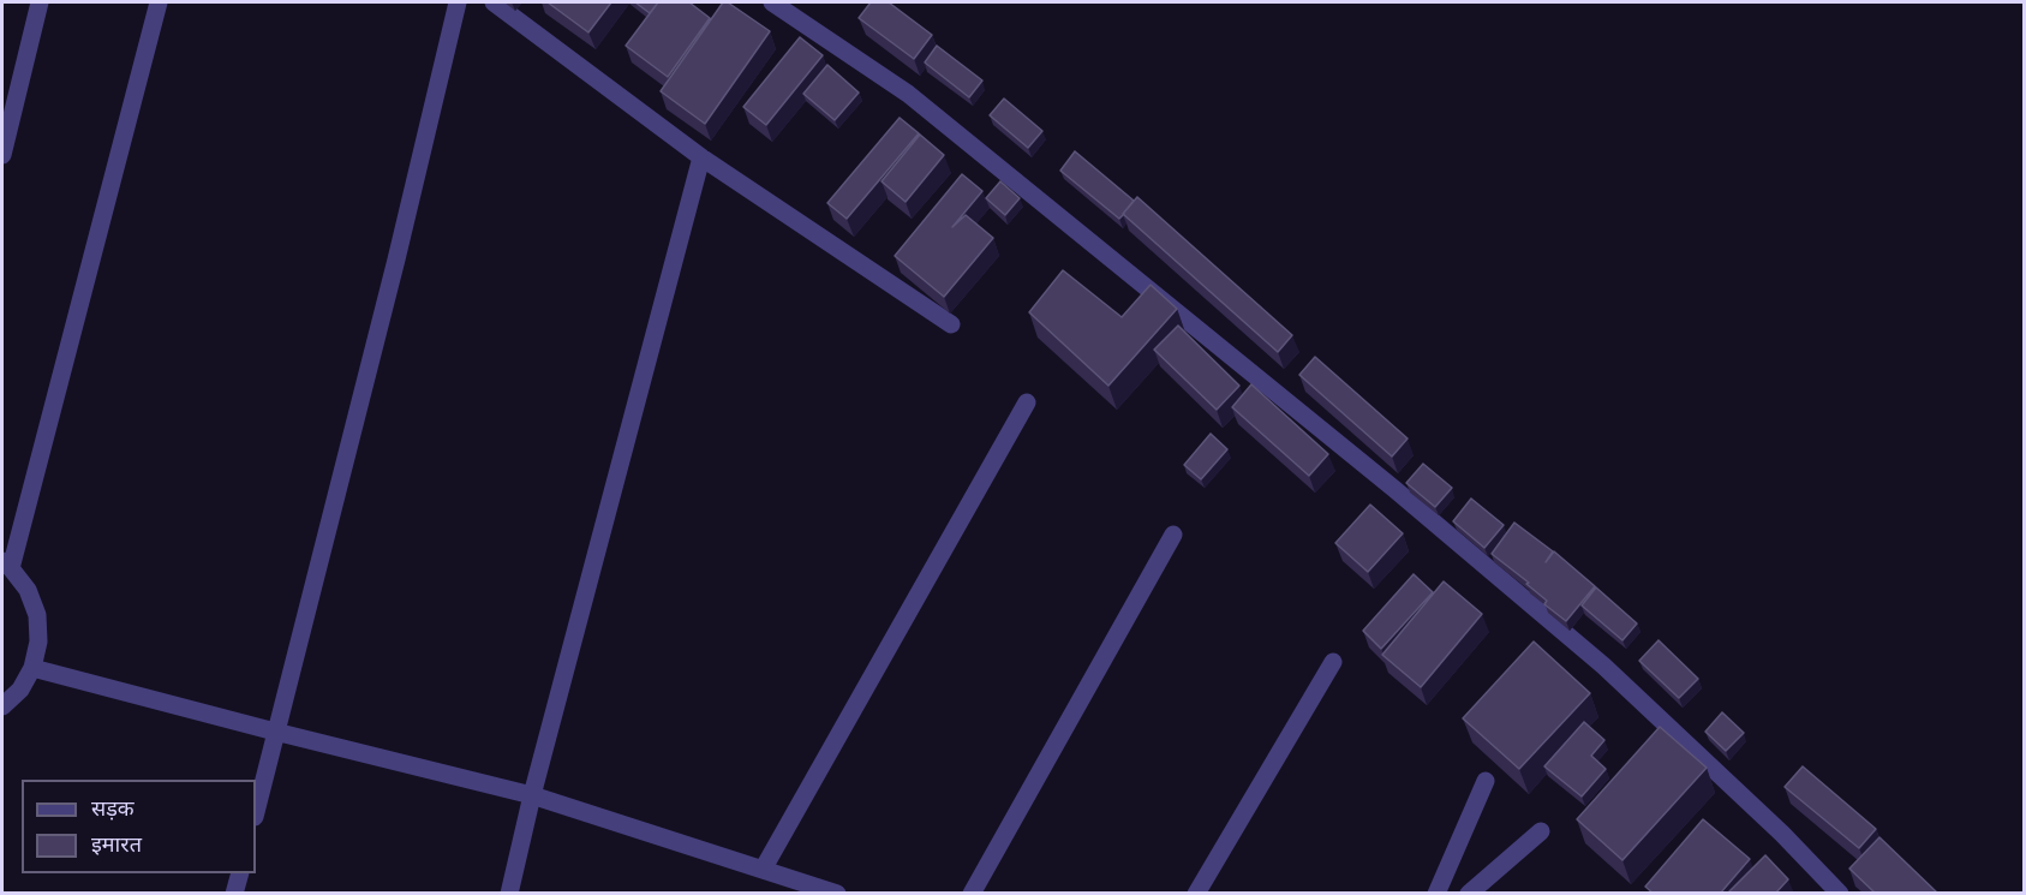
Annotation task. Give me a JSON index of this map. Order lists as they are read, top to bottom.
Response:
{
  "legend": ["सड़क", "इमारत"]
}
